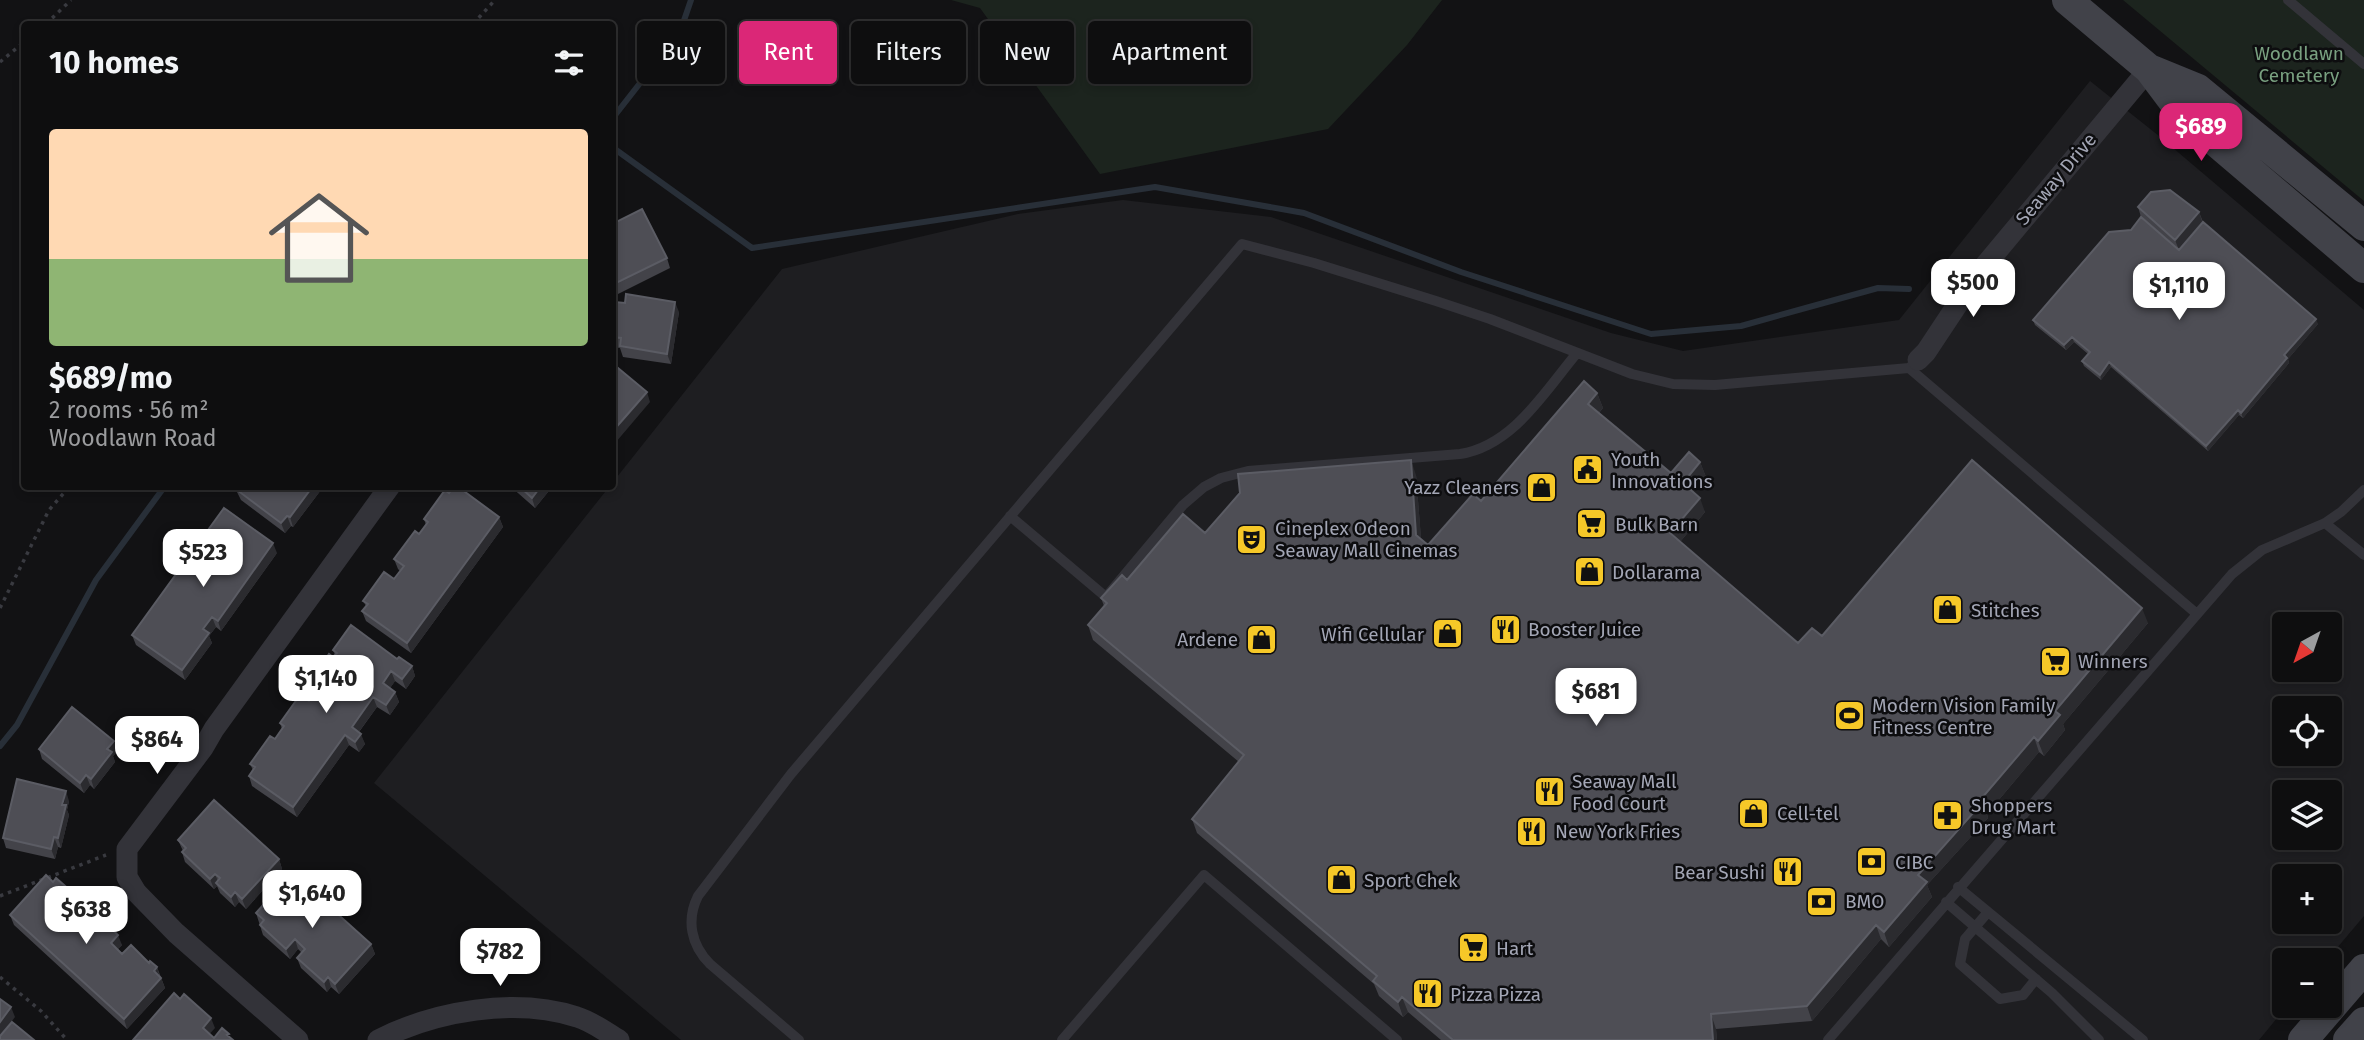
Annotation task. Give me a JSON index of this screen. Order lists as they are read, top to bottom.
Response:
{
  "streets": {
    "street": ["Seaway Drive"]
  },
  "parks": ["Woodlawn Cemetery"],
  "places": {
    "public building": ["Youth Innovations"],
    "shop": [
      "Yazz Cleaners",
      "Dollarama",
      "Stitches",
      "Wifi Cellular",
      "Ardene",
      "Cell-tel",
      "Sport Chek"
    ],
    "supermarket": ["Bulk Barn", "Winners", "Hart"],
    "theatre": ["Cineplex Odeon Seaway Mall Cinemas"],
    "restaurant": [
      "Booster Juice",
      "Seaway Mall Food Court",
      "New York Fries",
      "Bear Sushi",
      "Pizza Pizza"
    ],
    "sports": ["Modern Vision Family Fitness Centre"],
    "pharmacy": ["Shoppers Drug Mart"],
    "bank": ["CIBC", "BMO"]
  },
  "north": "bottom left",
  "page": {
    "chip": [
      "Buy",
      "Rent",
      "Filters",
      "New",
      "Apartment"
    ],
    "heading": "10 homes",
    "price": [
      "$689",
      "$500",
      "$1,110",
      "$523",
      "$1,140",
      "$681",
      "$864",
      "$1,640",
      "$638",
      "$782"
    ],
    "list": [
      {
        "name": "$689/mo",
        "note": "2 rooms · 56 m² · Woodlawn Road"
      }
    ],
    "map_buttons": ["+", "−"]
  }
}
